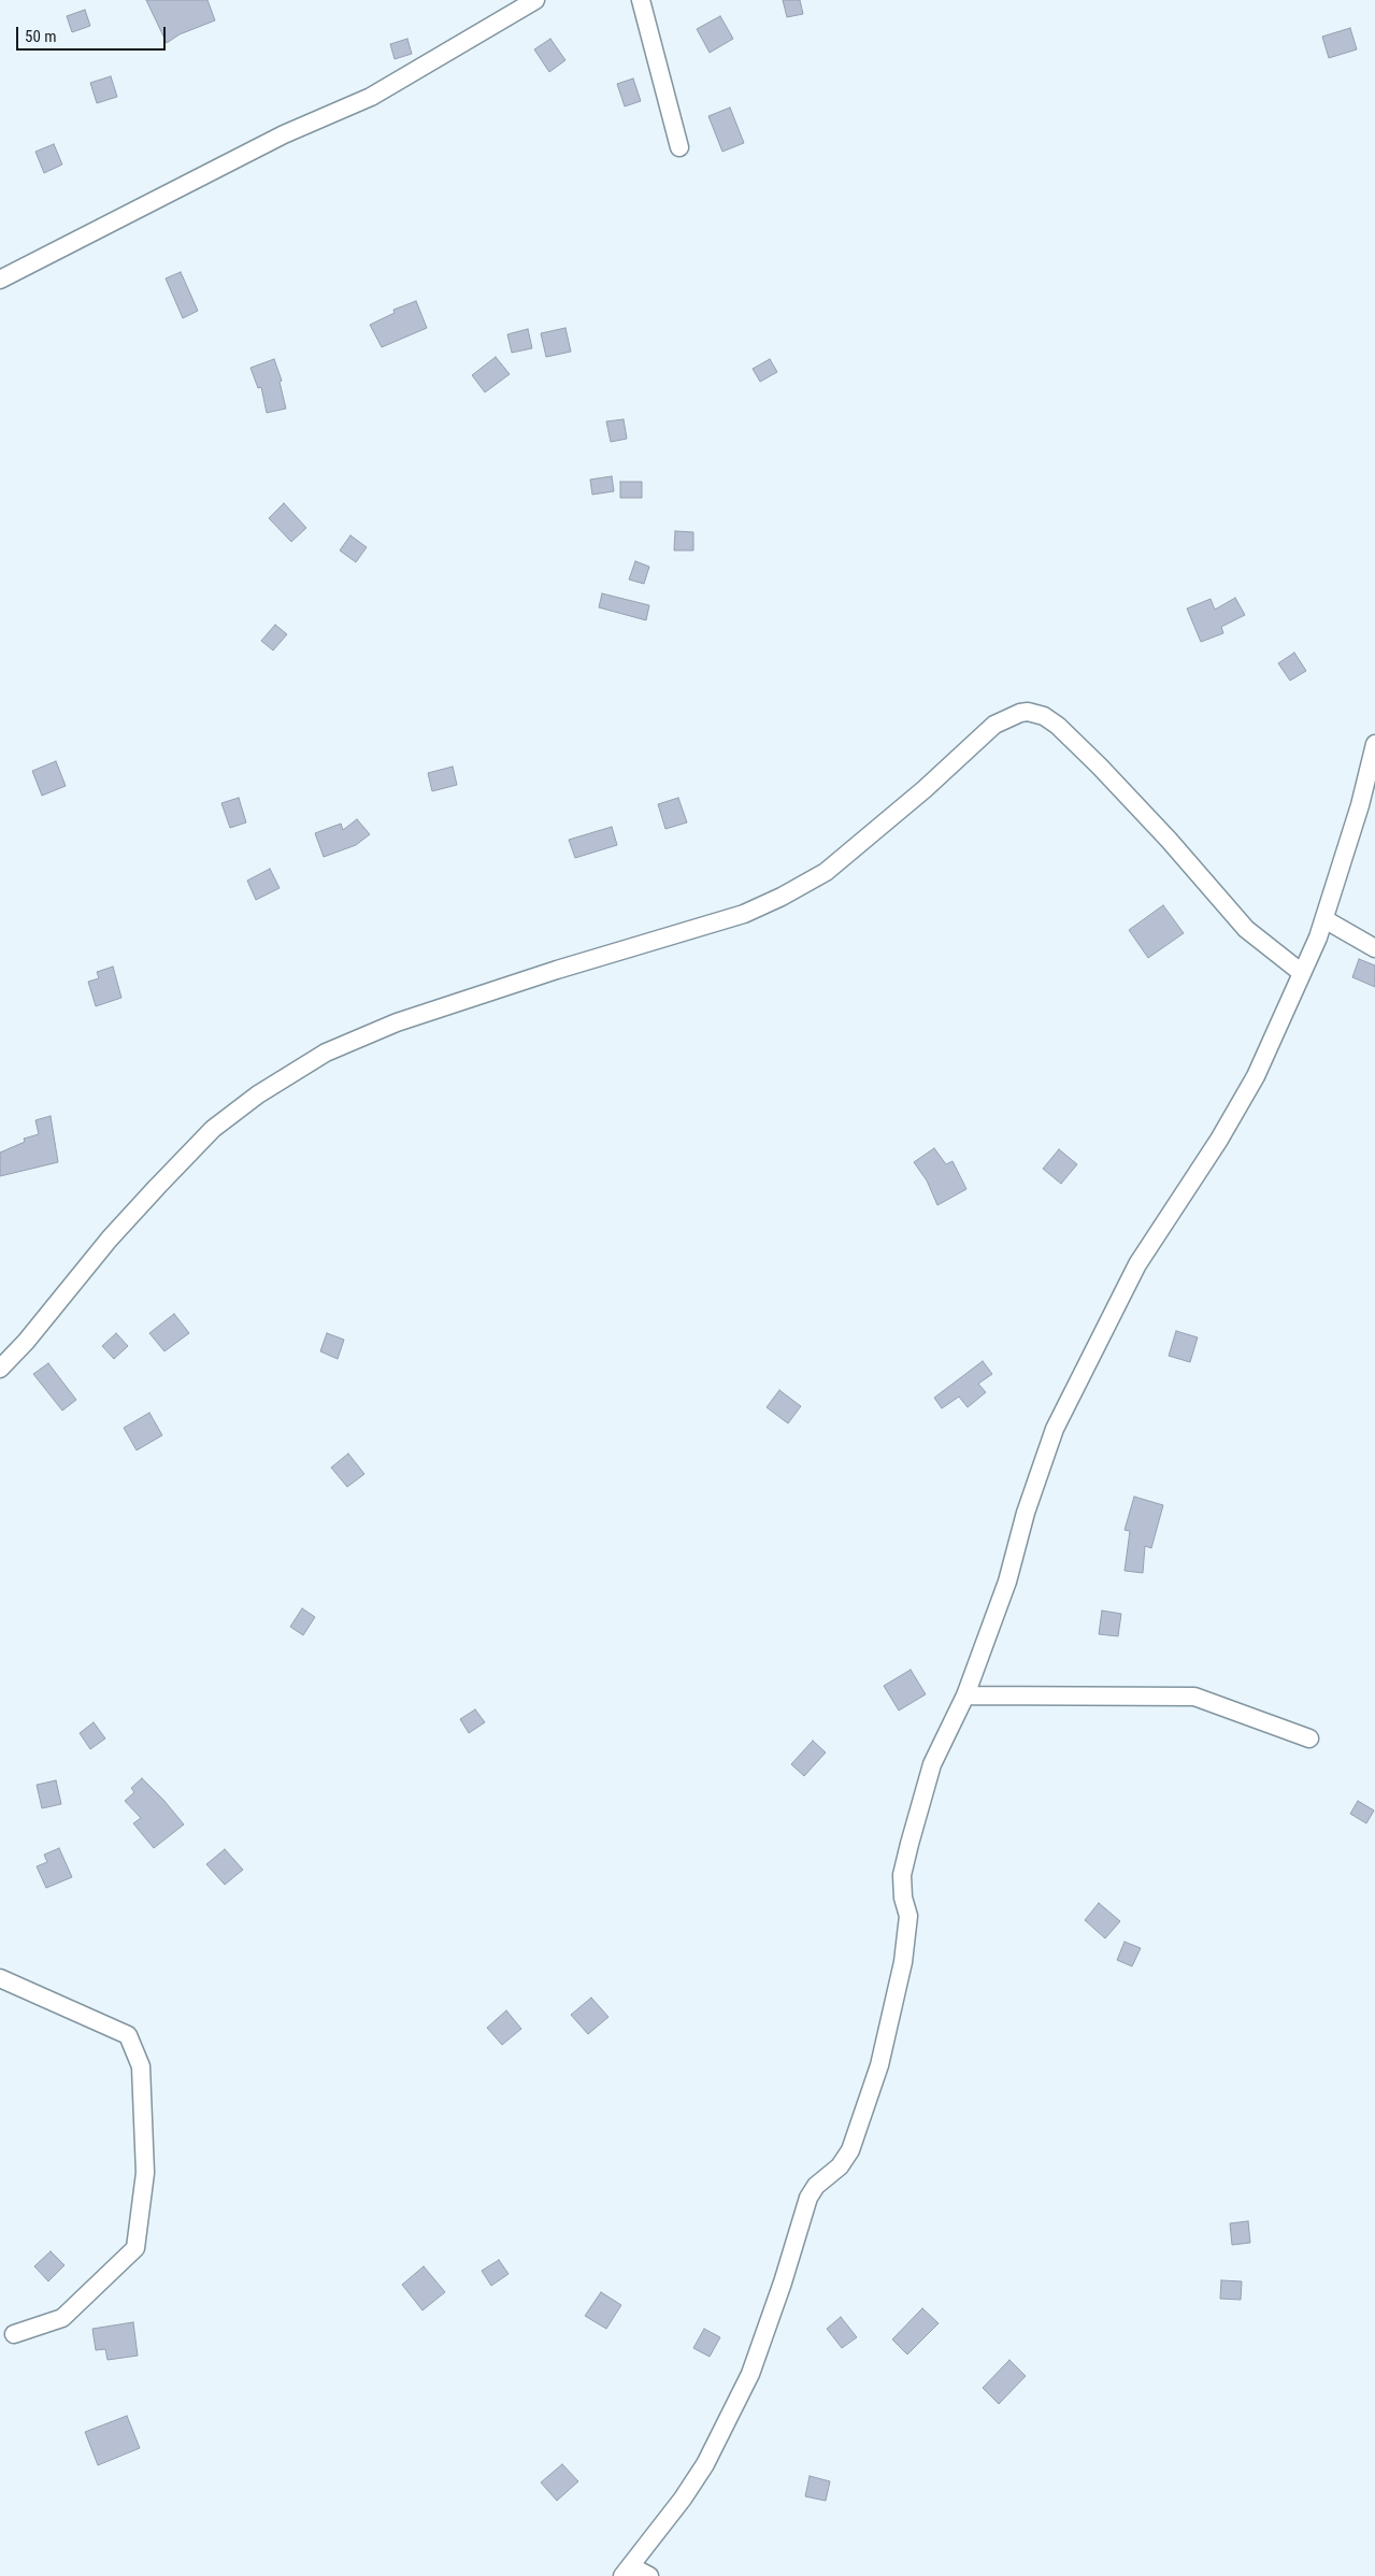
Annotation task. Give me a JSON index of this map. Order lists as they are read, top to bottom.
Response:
{
  "scale_bar": "50 m"
}
